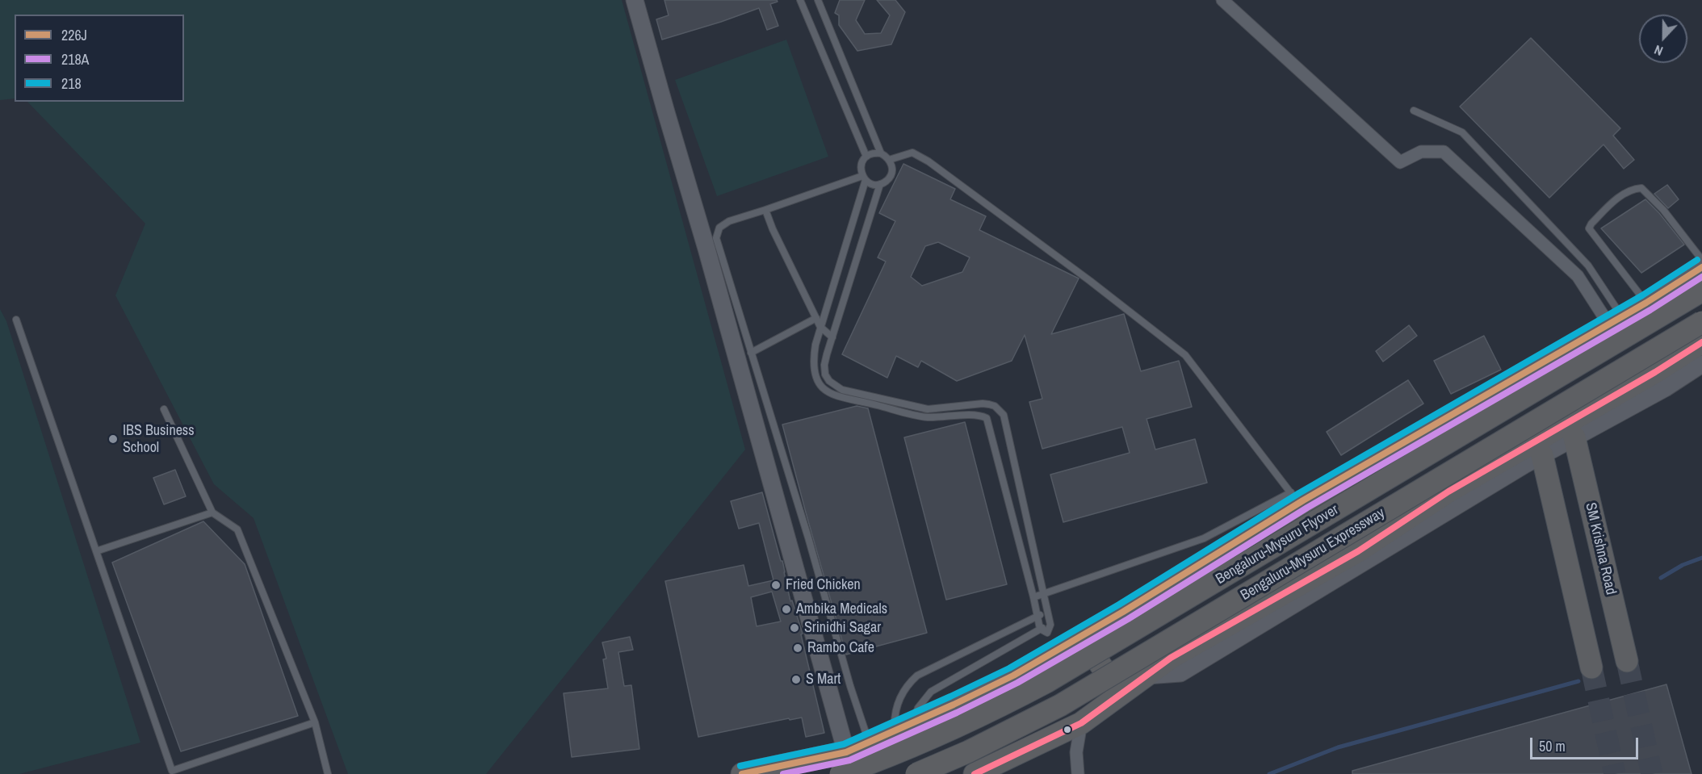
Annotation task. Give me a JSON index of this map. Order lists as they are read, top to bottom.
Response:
{
  "streets": {
    "highway": ["Bengaluru-Mysuru Flyover", "SM Krishna Road", "Bengaluru-Mysuru Expressway"]
  },
  "places": [
    "IBS Business School",
    "Fried Chicken",
    "Ambika Medicals",
    "Srinidhi Sagar",
    "Rambo Cafe",
    "S Mart"
  ],
  "lines": ["transit line 218", "transit line 226J", "transit line 218A"],
  "legend": ["226J", "218A", "218"],
  "scale_bar": "50 m",
  "north": "bottom"
}
